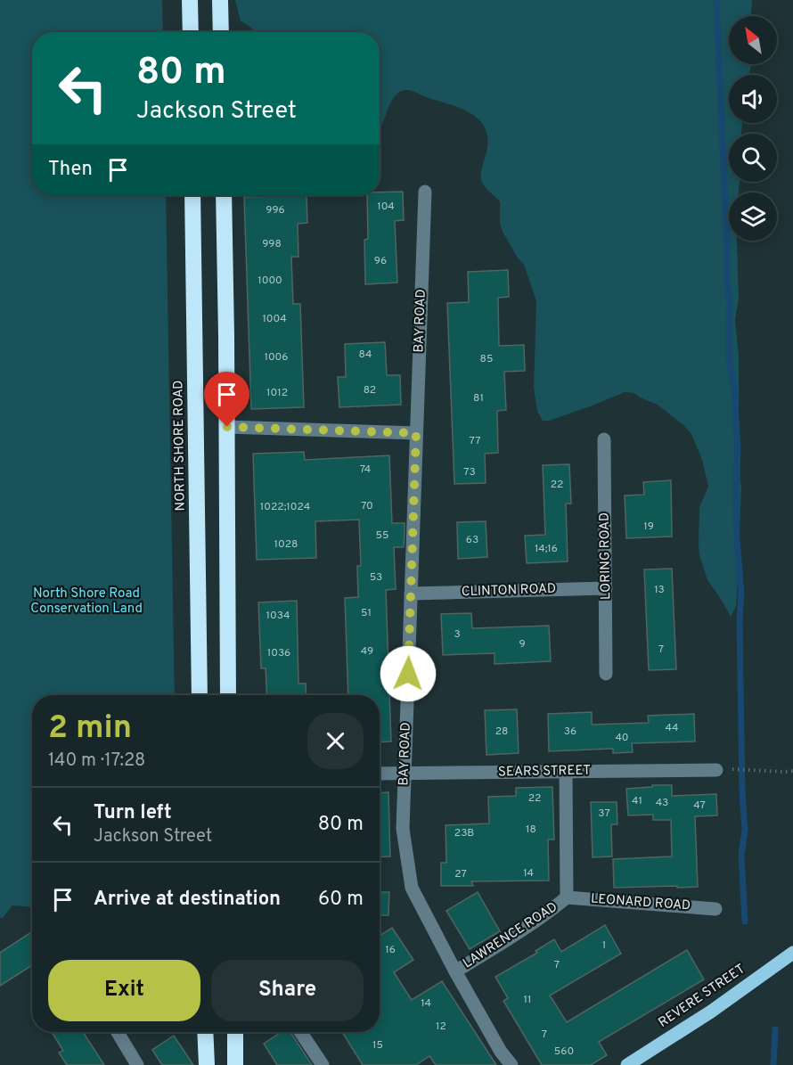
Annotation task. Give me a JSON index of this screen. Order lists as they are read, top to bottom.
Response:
{
  "streets": {
    "highway": ["NORTH SHORE ROAD"],
    "main road": ["REVERE STREET"],
    "street": [
      "BAY ROAD",
      "LORING ROAD",
      "CLINTON ROAD",
      "SEARS STREET",
      "LEONARD ROAD",
      "LAWRENCE ROAD"
    ]
  },
  "crossings": [
    ["BAY ROAD", "CLINTON ROAD"],
    ["BAY ROAD", "SEARS STREET"],
    ["BAY ROAD", "LAWRENCE ROAD"],
    ["LORING ROAD", "CLINTON ROAD"],
    ["SEARS STREET", "LAWRENCE ROAD"],
    ["LEONARD ROAD", "LAWRENCE ROAD"]
  ],
  "parks": ["North Shore Road Conservation Land"],
  "house_numbers": [
    "104",
    "996",
    "998",
    "96",
    "1000",
    "1004",
    "84",
    "1006",
    "85",
    "82",
    "1012",
    "81",
    "77",
    "74",
    "73",
    "22",
    "70",
    "1022;1024",
    "19",
    "55",
    "63",
    "1028",
    "14;16",
    "53",
    "13",
    "51",
    "1034",
    "3",
    "9",
    "7",
    "49",
    "1036",
    "44",
    "28",
    "36",
    "40",
    "22",
    "41",
    "43",
    "47",
    "37",
    "18",
    "23B",
    "14",
    "27",
    "1",
    "16",
    "7",
    "11",
    "14",
    "12",
    "7",
    "15",
    "560"
  ],
  "north": "top left",
  "page": {
    "turn": ["80 m", "Jackson Street"],
    "then": "Then",
    "heading": ["2 min", "140 m · 17:28"],
    "list": [
      {
        "name": "Turn left",
        "note": "Jackson Street",
        "value": "80 m"
      },
      {
        "name": "Arrive at destination",
        "value": "60 m"
      }
    ],
    "buttons": ["Exit", "Share"]
  }
}
